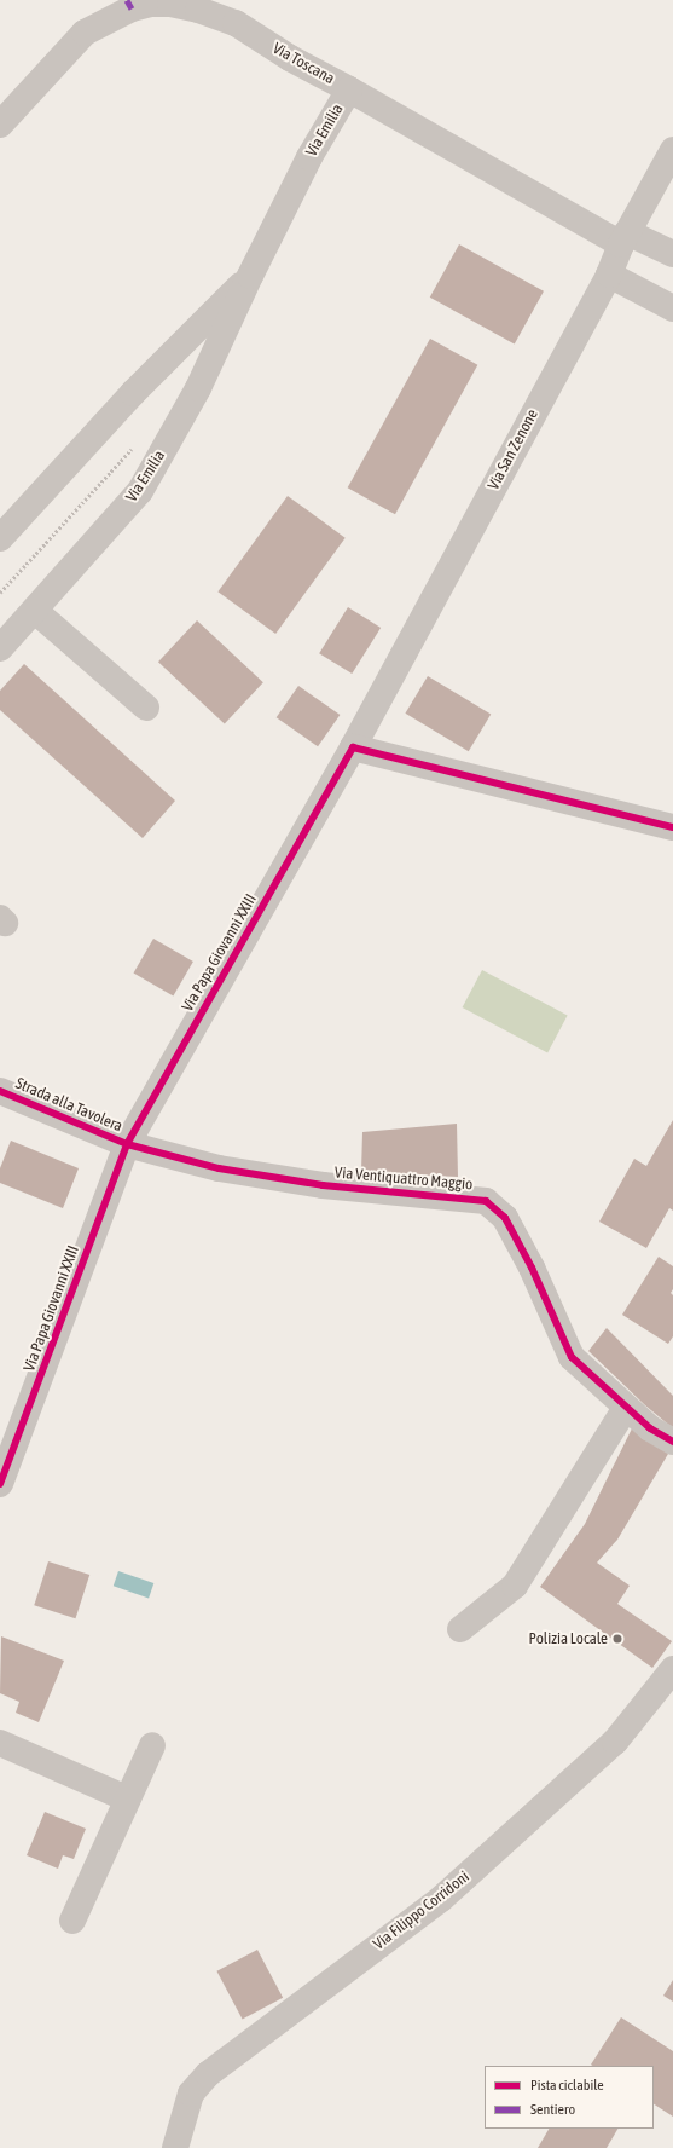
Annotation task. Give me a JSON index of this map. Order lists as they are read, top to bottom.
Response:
{
  "streets": {
    "street": [
      "Via Toscana",
      "Via Emilia",
      "Via San Zenone",
      "Via Papa Giovanni XXIII",
      "Strada alla Tavolera",
      "Via Ventiquattro Maggio",
      "Via Filippo Corridoni"
    ]
  },
  "crossings": [
    ["Via Toscana", "Via Emilia"],
    ["Via Toscana", "Via San Zenone"],
    ["Via San Zenone", "Via Papa Giovanni XXIII"],
    ["Via Papa Giovanni XXIII", "Strada alla Tavolera"],
    ["Via Papa Giovanni XXIII", "Via Ventiquattro Maggio"],
    ["Strada alla Tavolera", "Via Ventiquattro Maggio"]
  ],
  "places": ["Polizia Locale"],
  "legend": ["Pista ciclabile", "Sentiero"]
}
